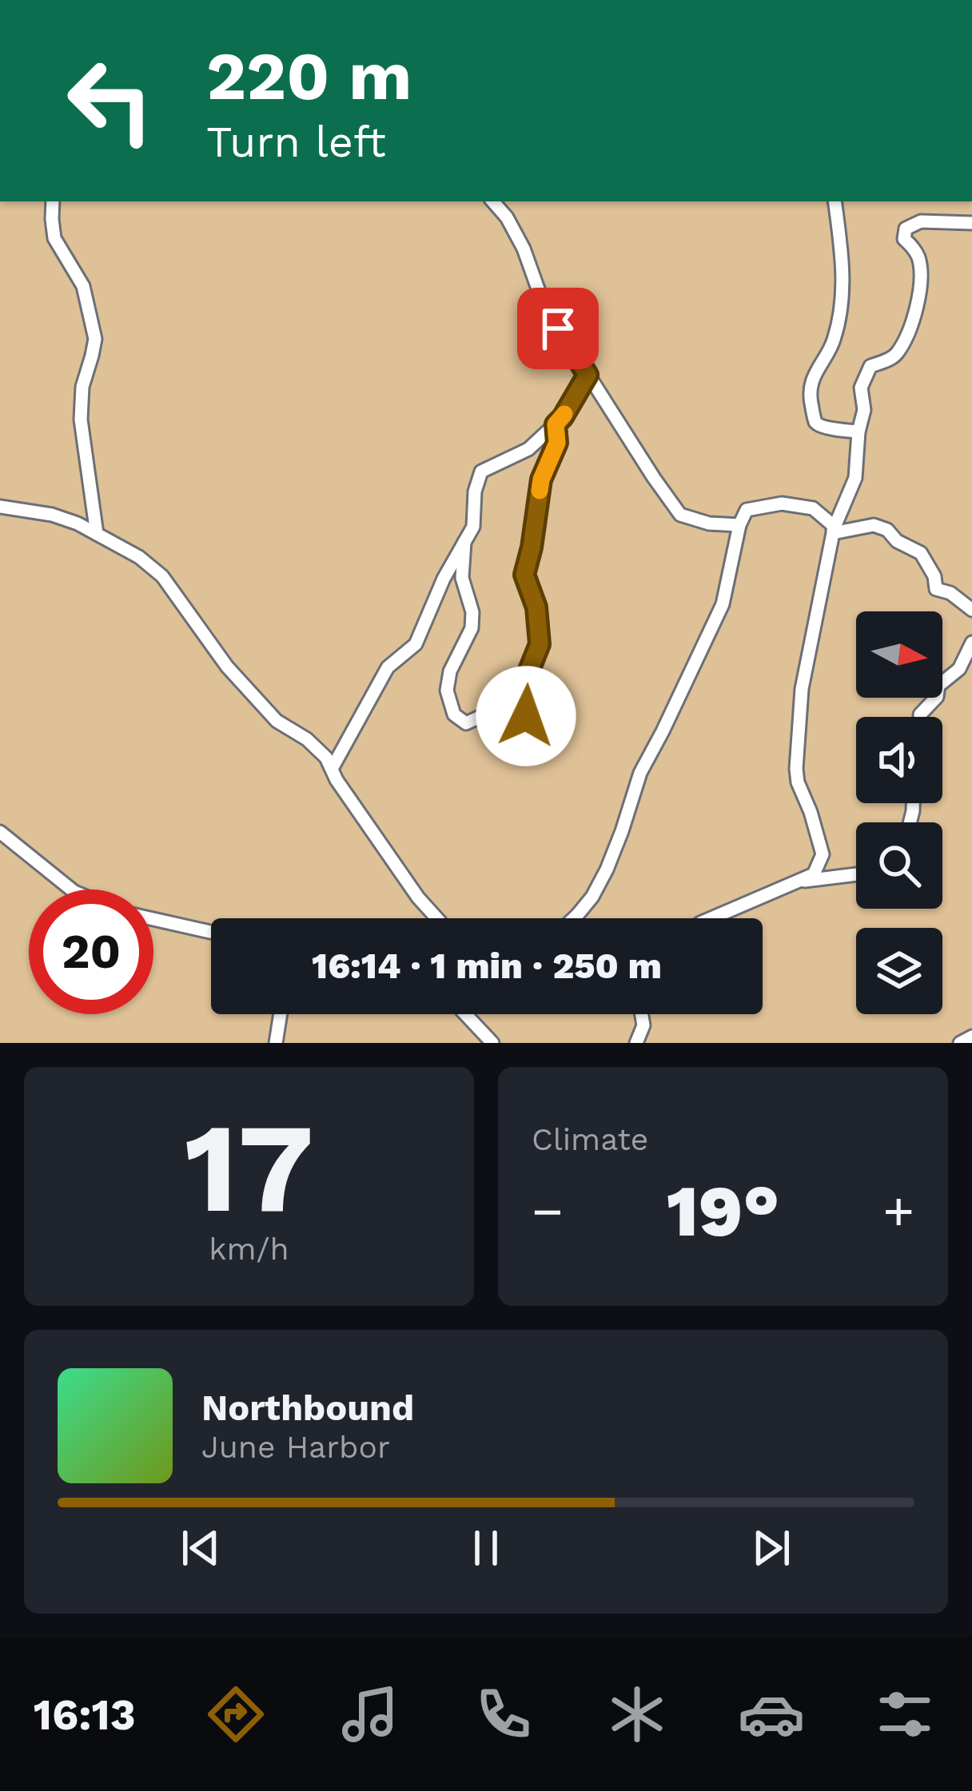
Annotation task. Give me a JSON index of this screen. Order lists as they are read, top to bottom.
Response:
{
  "north": "right",
  "page": {
    "turn": ["220 m", "Turn left"],
    "limit": "20",
    "trip": "16:14 · 1 min · 250 m",
    "tile": [
      ["17", "km/h"],
      "Climate"
    ],
    "heat": ["−", "19°", "+"],
    "song": ["Northbound", "June Harbor"],
    "tabs": "16:13"
  }
}
